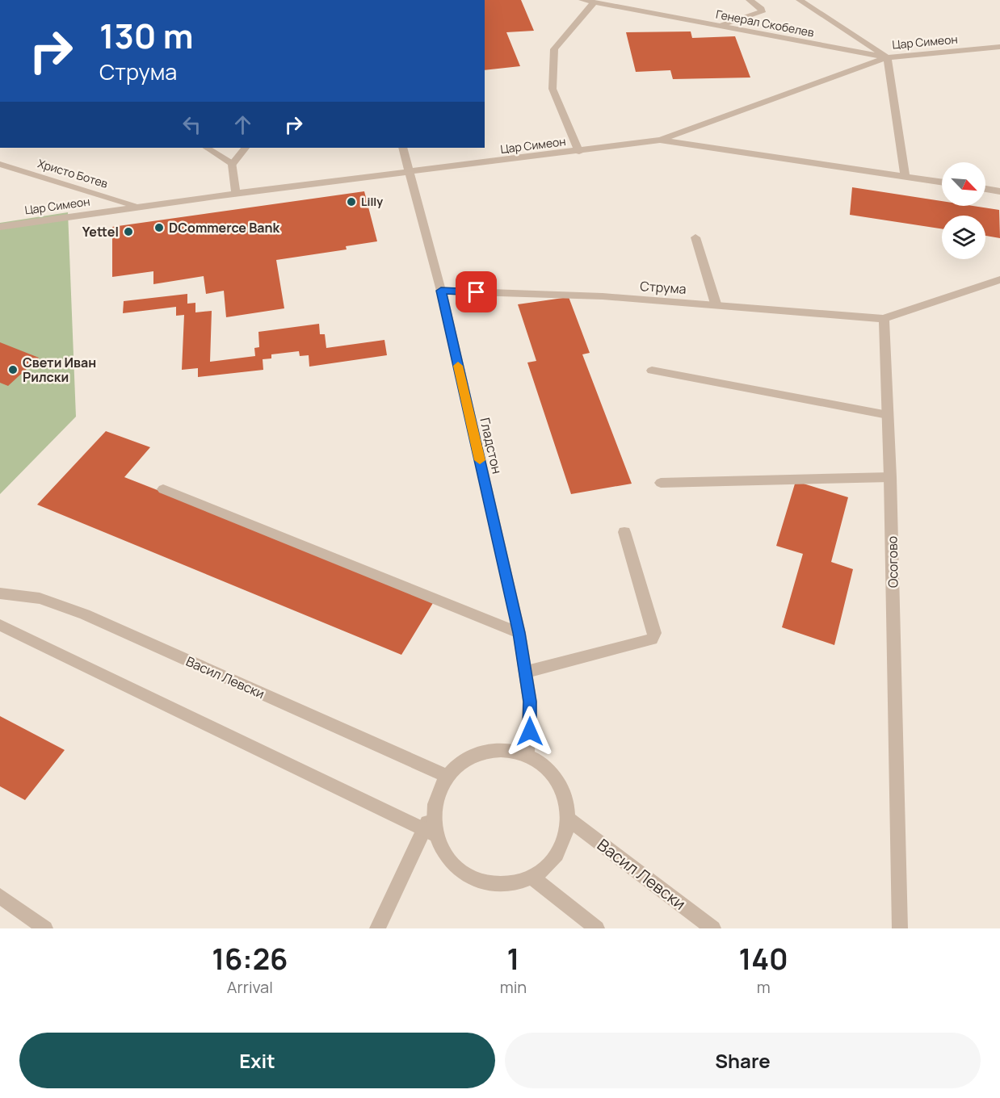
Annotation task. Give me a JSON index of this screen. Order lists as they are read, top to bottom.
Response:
{
  "streets": {
    "street": [
      "Генерал Скобелев",
      "Цар Симеон",
      "Христо Ботев",
      "Струма",
      "Гладстон",
      "Осогово",
      "Васил Левски"
    ]
  },
  "crossings": [
    ["Генерал Скобелев", "Цар Симеон"],
    ["Цар Симеон", "Христо Ботев"],
    ["Цар Симеон", "Гладстон"],
    ["Струма", "Гладстон"],
    ["Струма", "Осогово"],
    ["Гладстон", "Васил Левски"]
  ],
  "places": [
    "Lilly",
    "DCommerce Bank",
    "Yettel",
    "Свети Иван Рилски"
  ],
  "north": "bottom right",
  "page": {
    "turn": ["130 m", "Струма"],
    "eta": [
      "16:26",
      "Arrival",
      "1",
      "min",
      "140",
      "m"
    ],
    "buttons": ["Exit", "Share"]
  }
}
